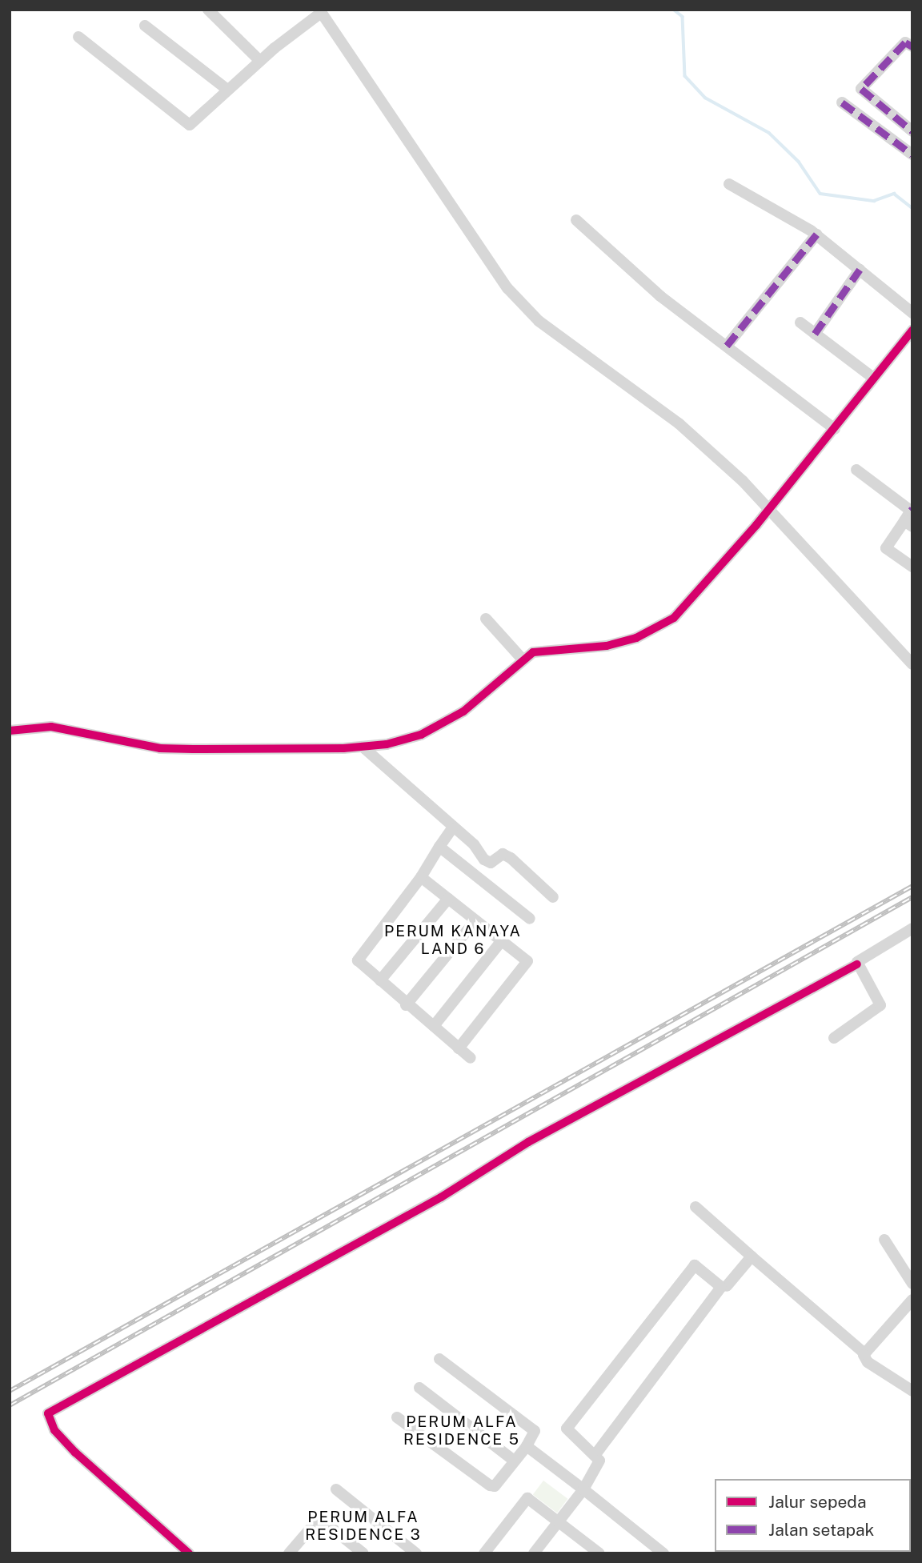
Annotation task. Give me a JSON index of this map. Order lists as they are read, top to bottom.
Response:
{
  "districts": ["PERUM KANAYA LAND 6", "PERUM ALFA RESIDENCE 5", "PERUM ALFA RESIDENCE 3"],
  "legend": ["Jalur sepeda", "Jalan setapak"]
}
